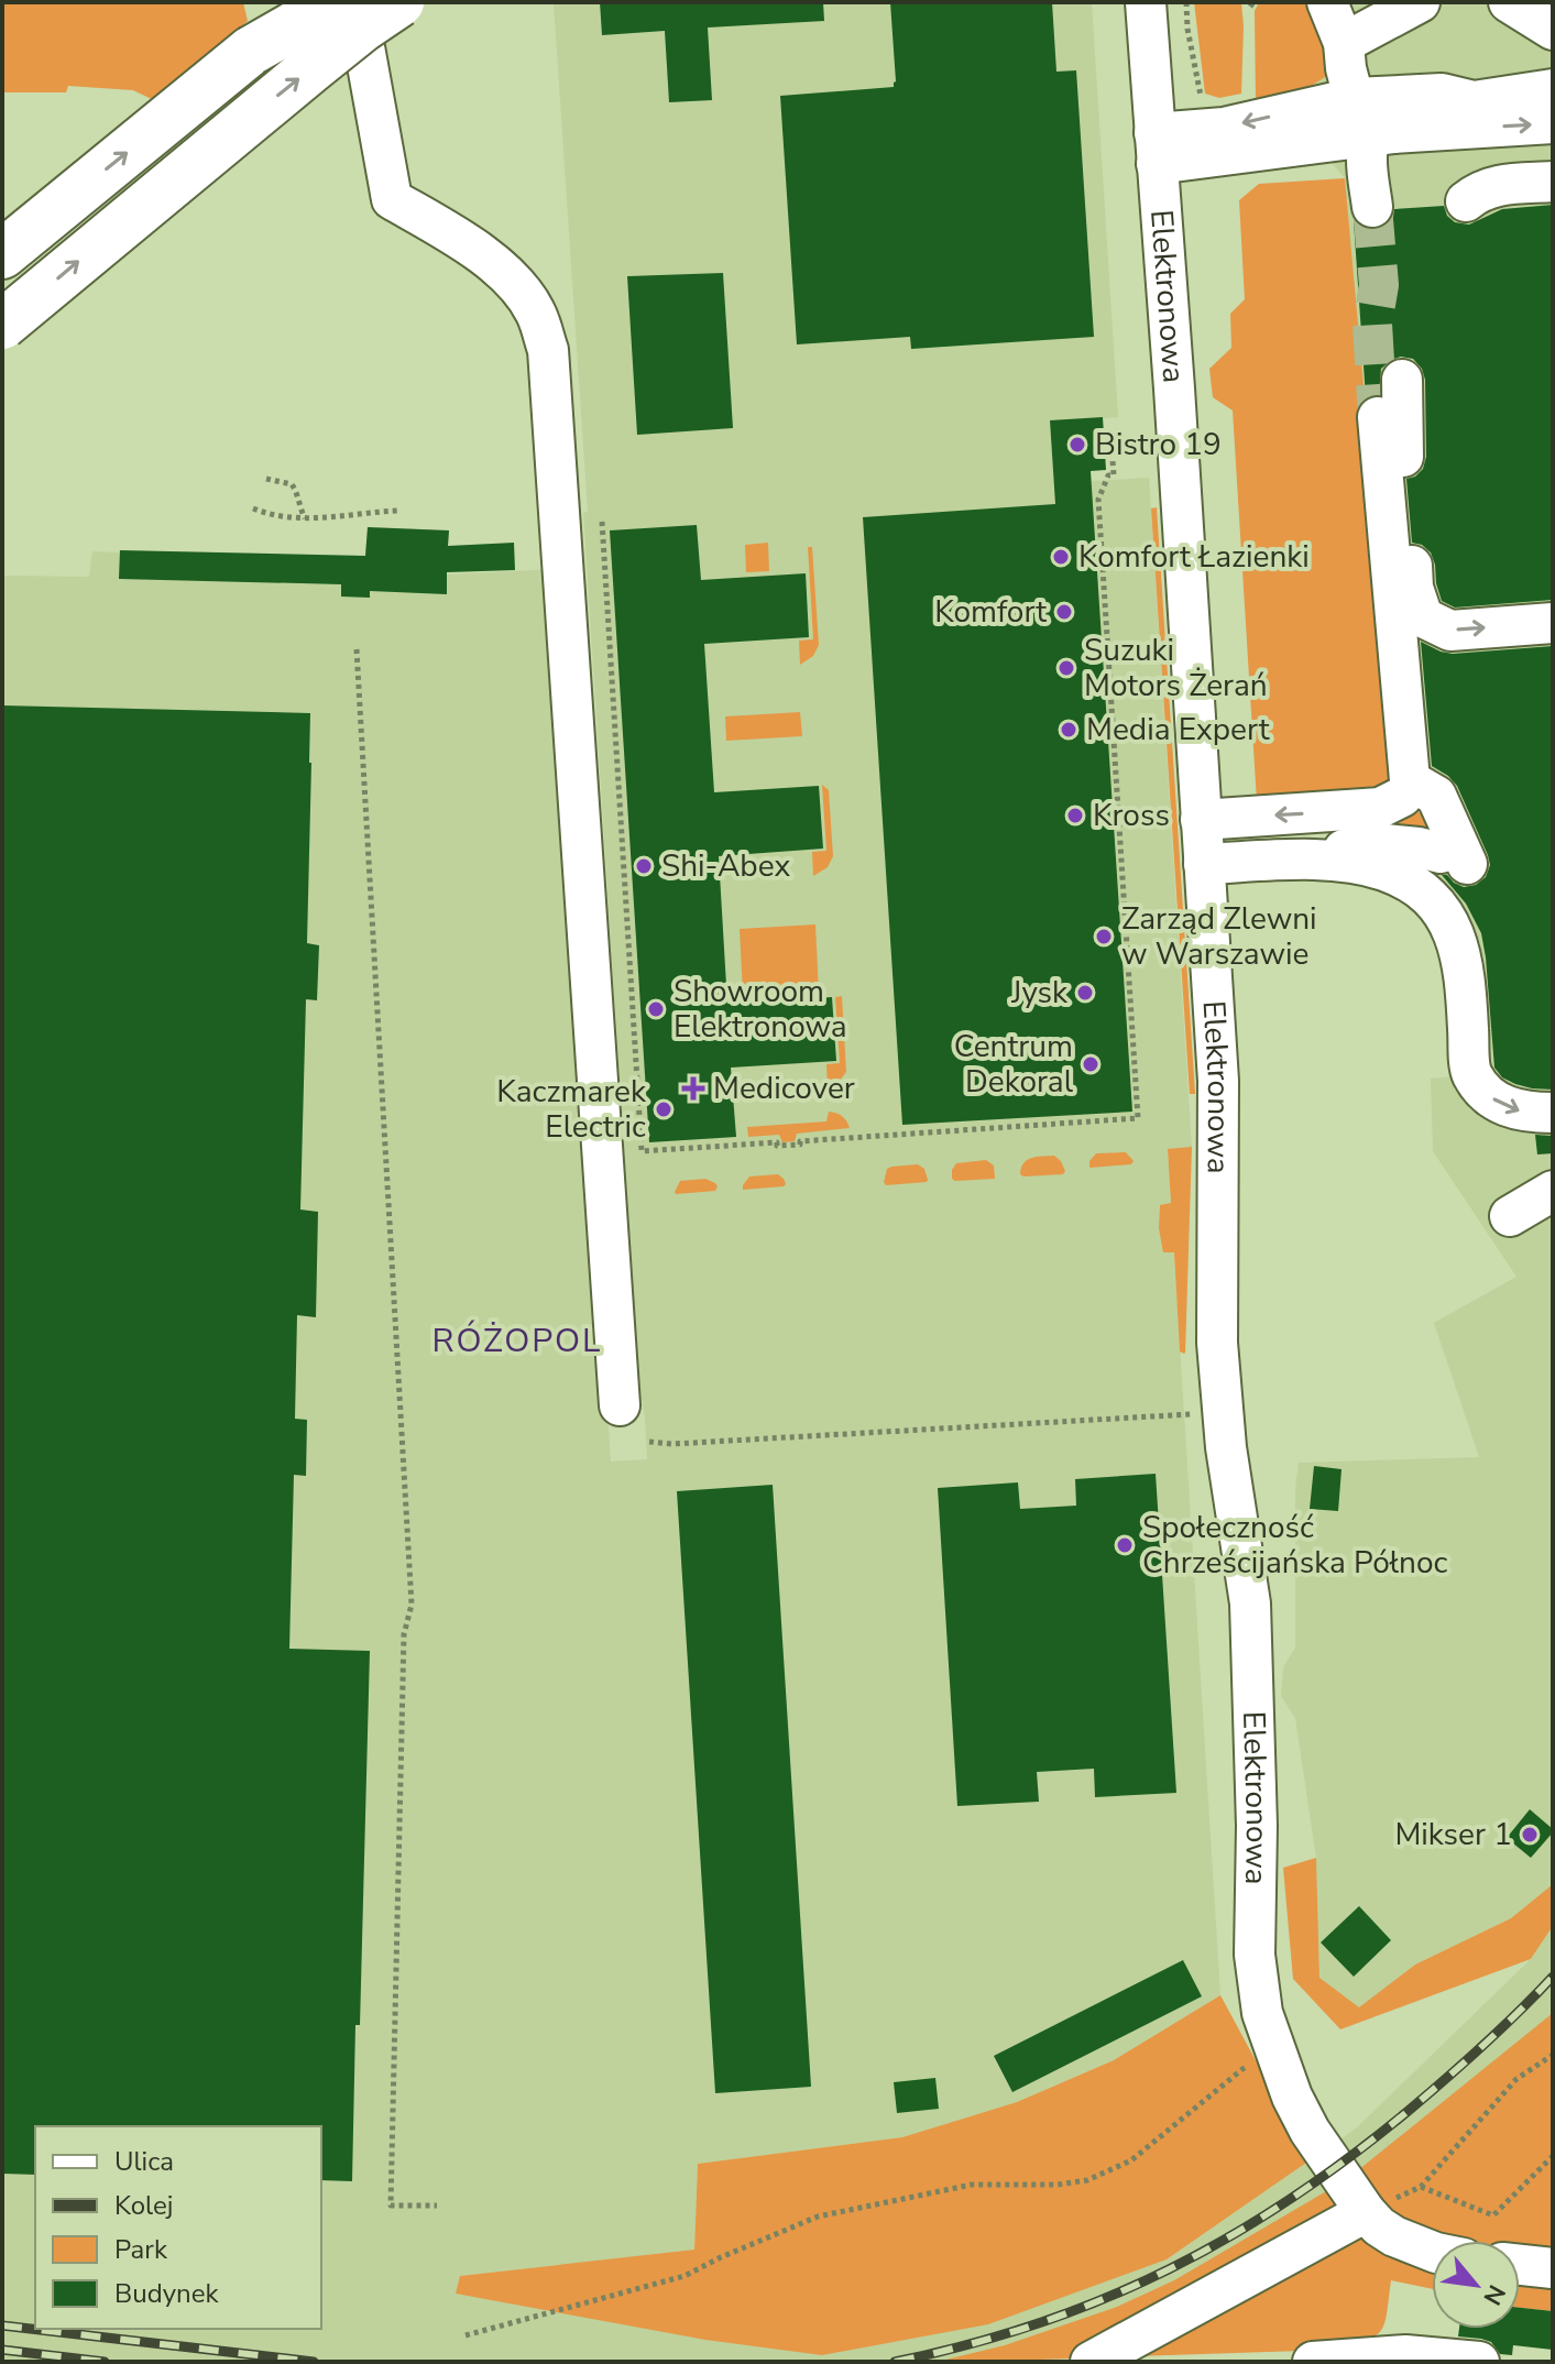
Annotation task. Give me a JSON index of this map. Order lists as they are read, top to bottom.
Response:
{
  "streets": {
    "street": ["Elektronowa"]
  },
  "districts": ["RÓŻOPOL"],
  "places": {
    "other": [
      "Bistro 19",
      "Komfort Łazienki",
      "Komfort",
      "Suzuki Motors Żerań",
      "Media Expert",
      "Kross",
      "Shi-Abex",
      "Zarząd Zlewni w Warszawie",
      "Jysk",
      "Showroom Elektronowa",
      "Centrum Dekoral",
      "Kaczmarek Electric",
      "Społeczność Chrześcijańska Północ",
      "Mikser 1"
    ],
    "health": ["Medicover"]
  },
  "legend": [
    "Ulica",
    "Kolej",
    "Park",
    "Budynek"
  ],
  "north": "bottom right"
}
